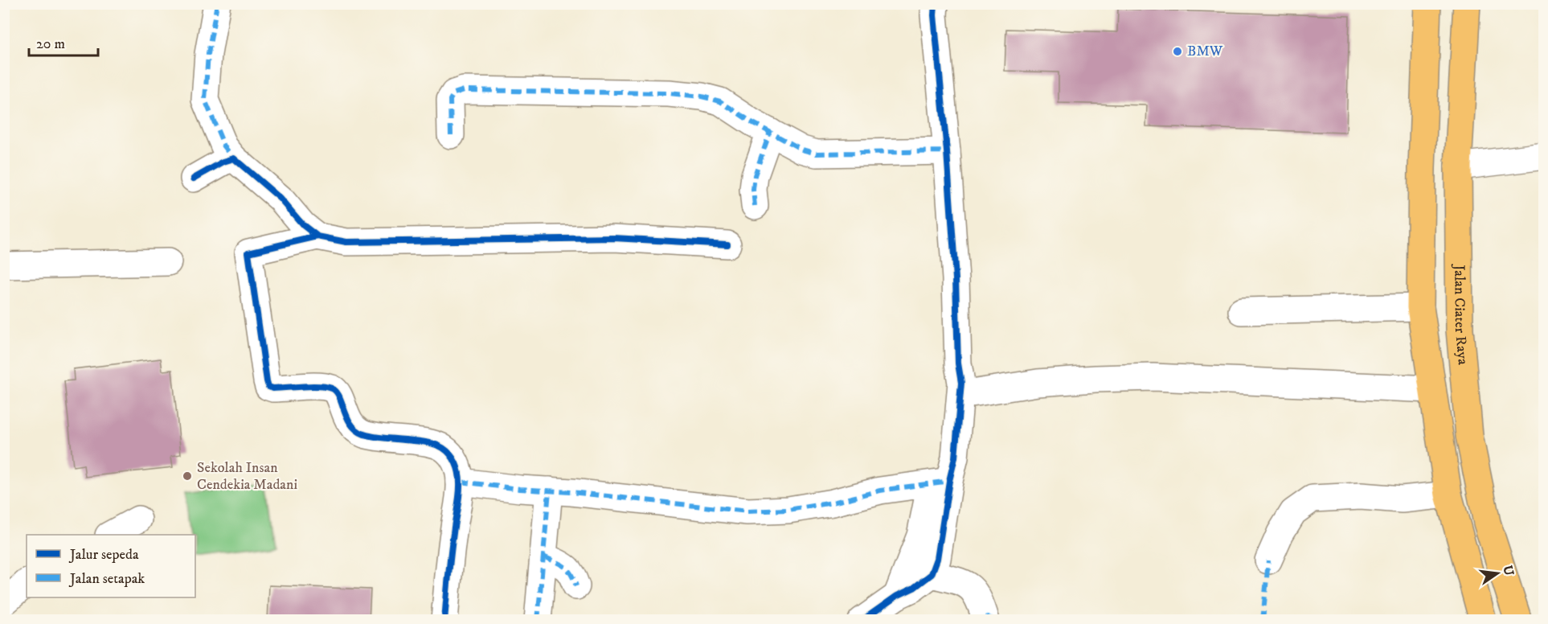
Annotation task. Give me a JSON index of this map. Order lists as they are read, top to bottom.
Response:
{
  "streets": {
    "main road": ["Jalan Ciater Raya"]
  },
  "places": ["BMW", "Sekolah Insan Cendekia Madani"],
  "legend": ["Jalur sepeda", "Jalan setapak"],
  "scale_bar": "20 m",
  "north": "right"
}
